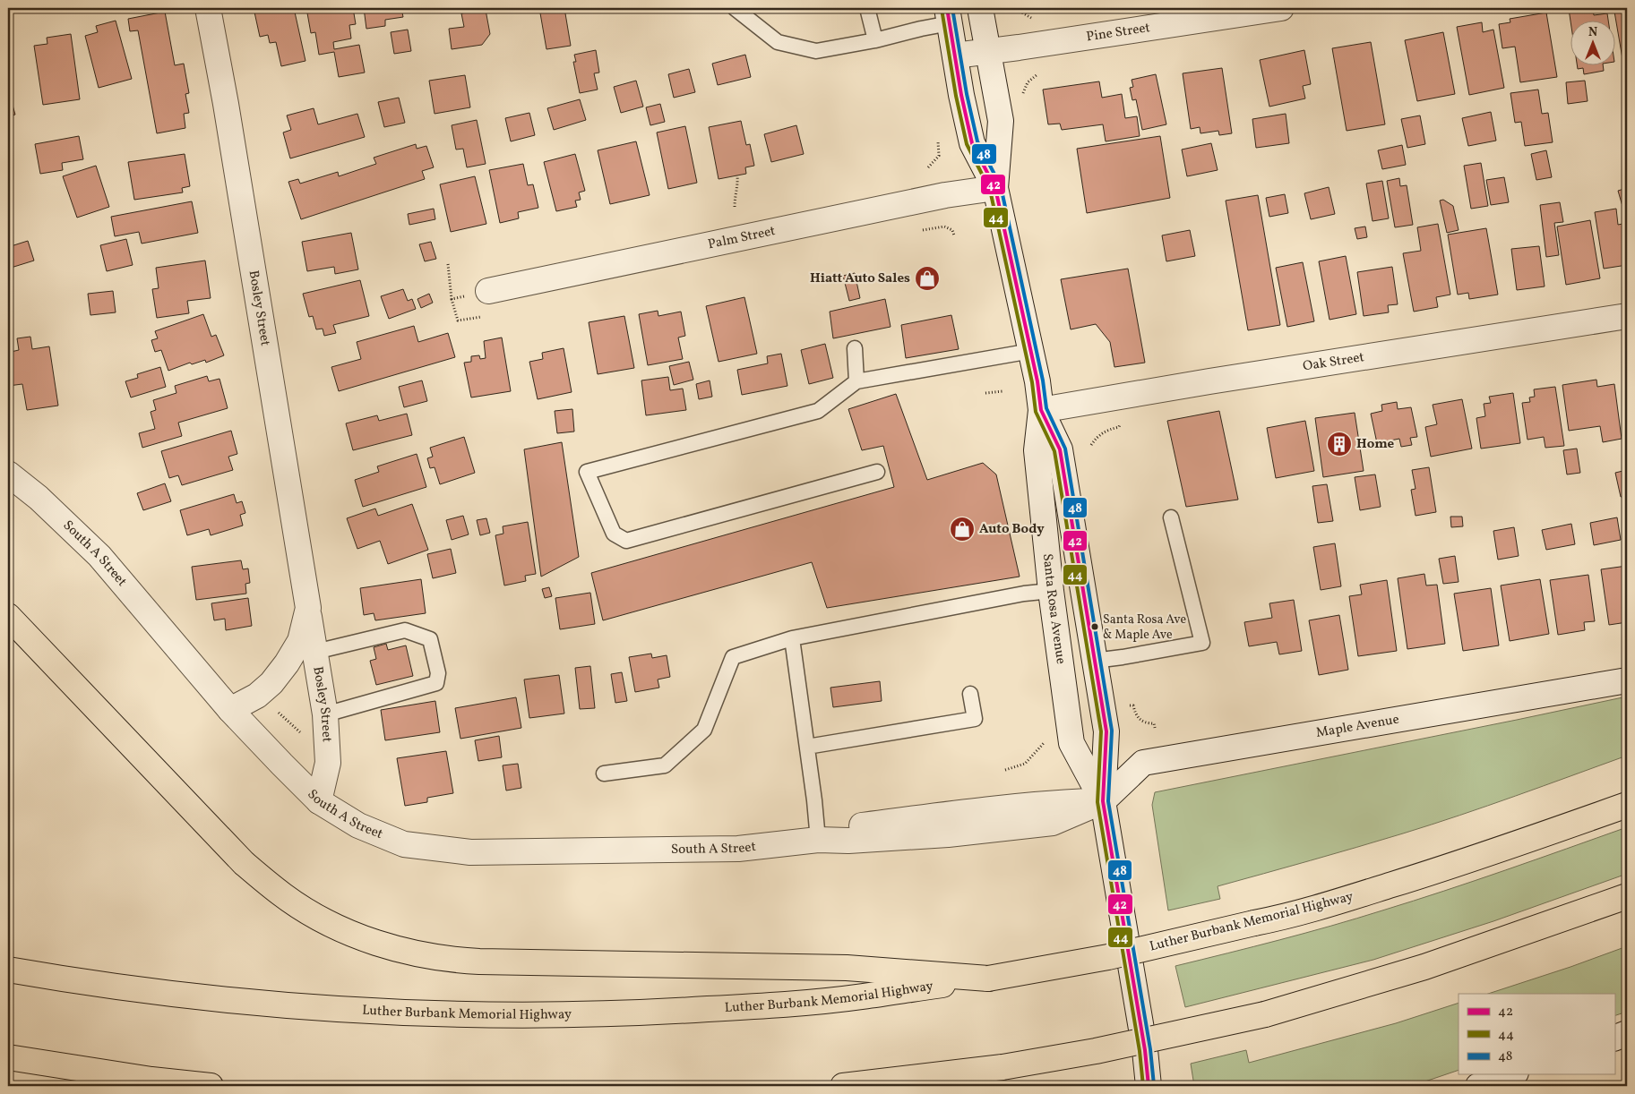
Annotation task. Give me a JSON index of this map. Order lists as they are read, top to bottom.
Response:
{
  "streets": {
    "highway": ["Luther Burbank Memorial Highway"],
    "street": [
      "Pine Street",
      "Palm Street",
      "Bosley Street",
      "Oak Street",
      "South A Street",
      "Santa Rosa Avenue",
      "Maple Avenue"
    ]
  },
  "crossings": [
    ["Pine Street", "Santa Rosa Avenue"],
    ["Palm Street", "Santa Rosa Avenue"],
    ["Bosley Street", "South A Street"],
    ["Oak Street", "Santa Rosa Avenue"],
    ["South A Street", "Santa Rosa Avenue"],
    ["South A Street", "Maple Avenue"],
    ["Santa Rosa Avenue", "Maple Avenue"]
  ],
  "places": {
    "shop": ["Hiatt Auto Sales", "Auto Body"],
    "building": ["Home"],
    "other": ["Santa Rosa Ave & Maple Ave"]
  },
  "lines": ["transit line 42", "transit line 48", "transit line 44"],
  "legend": ["42", "44", "48"],
  "north": "top"
}
